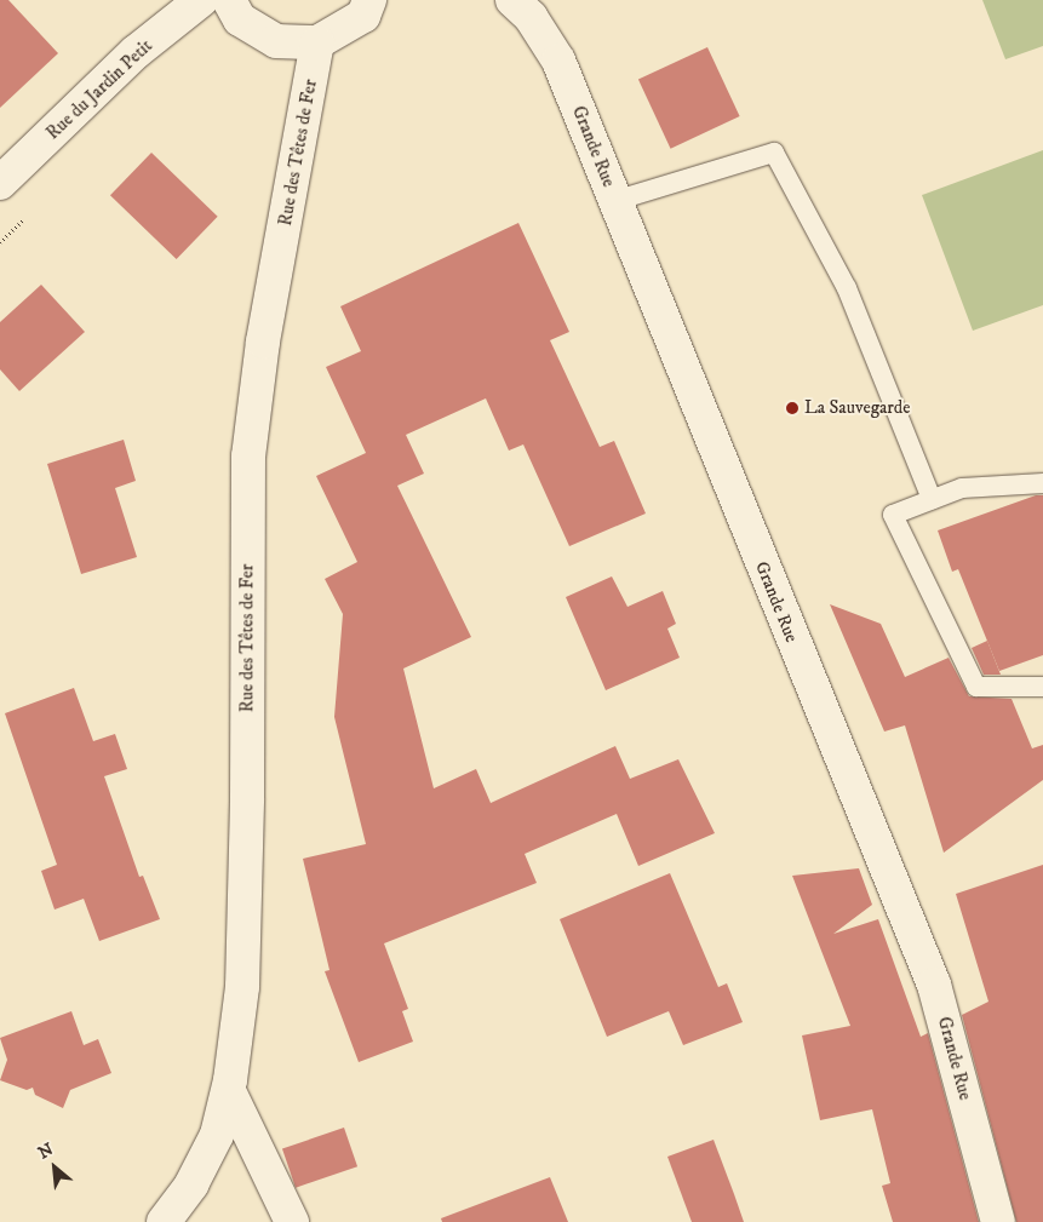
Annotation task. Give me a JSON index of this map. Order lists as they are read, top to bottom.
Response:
{
  "streets": {
    "street": ["Rue du Jardin Petit", "Grande Rue", "Rue des Têtes de Fer"]
  },
  "places": ["La Sauvegarde"],
  "north": "top left"
}
